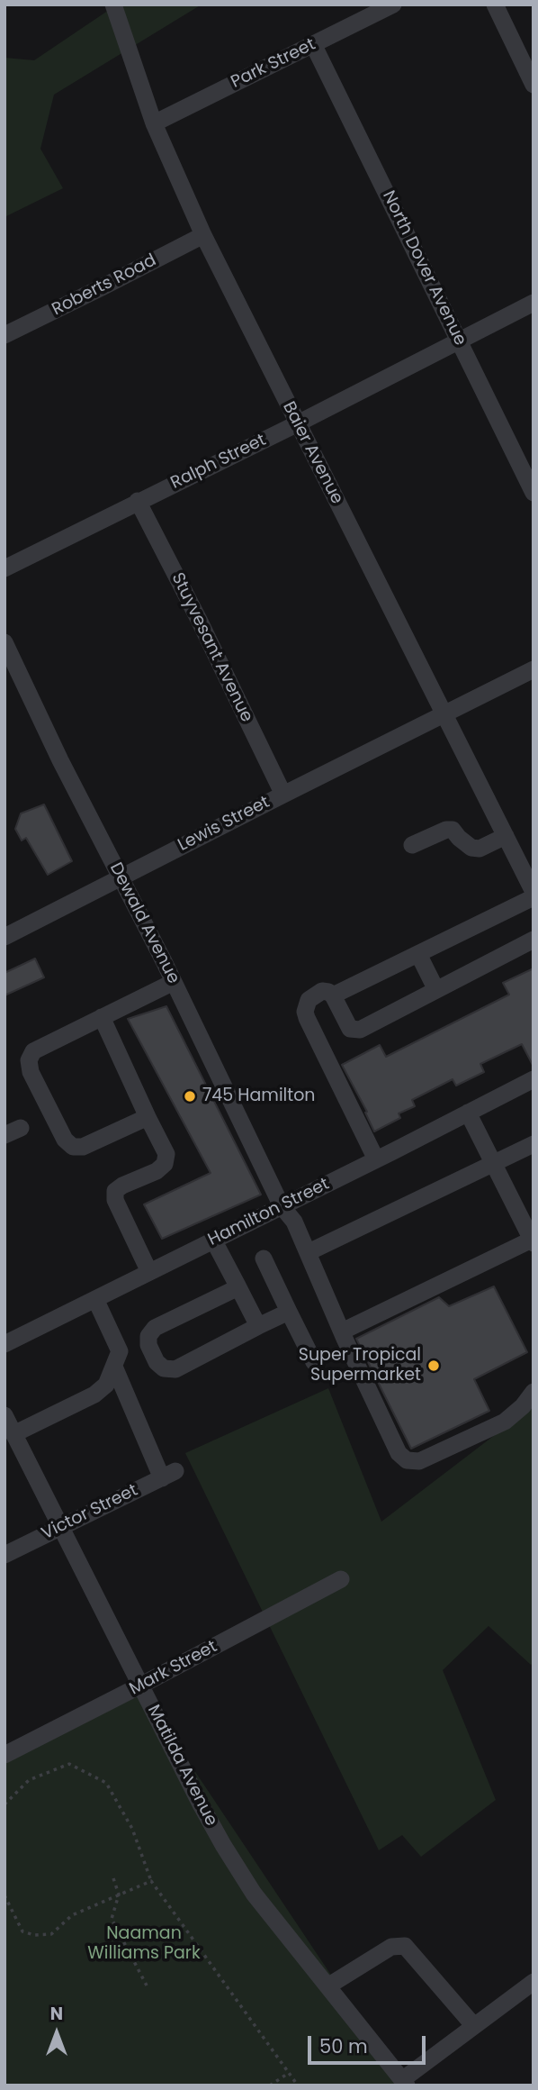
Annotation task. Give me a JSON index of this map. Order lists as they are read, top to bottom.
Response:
{
  "streets": {
    "street": [
      "Park Street",
      "North Dover Avenue",
      "Roberts Road",
      "Baier Avenue",
      "Ralph Street",
      "Stuyvesant Avenue",
      "Lewis Street",
      "Dewald Avenue",
      "Hamilton Street",
      "Victor Street",
      "Mark Street",
      "Matilda Avenue"
    ]
  },
  "crossings": [
    ["Park Street", "North Dover Avenue"],
    ["Park Street", "Baier Avenue"],
    ["North Dover Avenue", "Ralph Street"],
    ["Roberts Road", "Baier Avenue"],
    ["Baier Avenue", "Ralph Street"],
    ["Baier Avenue", "Lewis Street"],
    ["Ralph Street", "Stuyvesant Avenue"],
    ["Stuyvesant Avenue", "Lewis Street"],
    ["Lewis Street", "Dewald Avenue"],
    ["Dewald Avenue", "Hamilton Street"],
    ["Victor Street", "Matilda Avenue"],
    ["Mark Street", "Matilda Avenue"]
  ],
  "parks": ["Naaman Williams Park"],
  "places": ["745 Hamilton", "Super Tropical Supermarket"],
  "scale_bar": "50 m",
  "north": "top"
}
